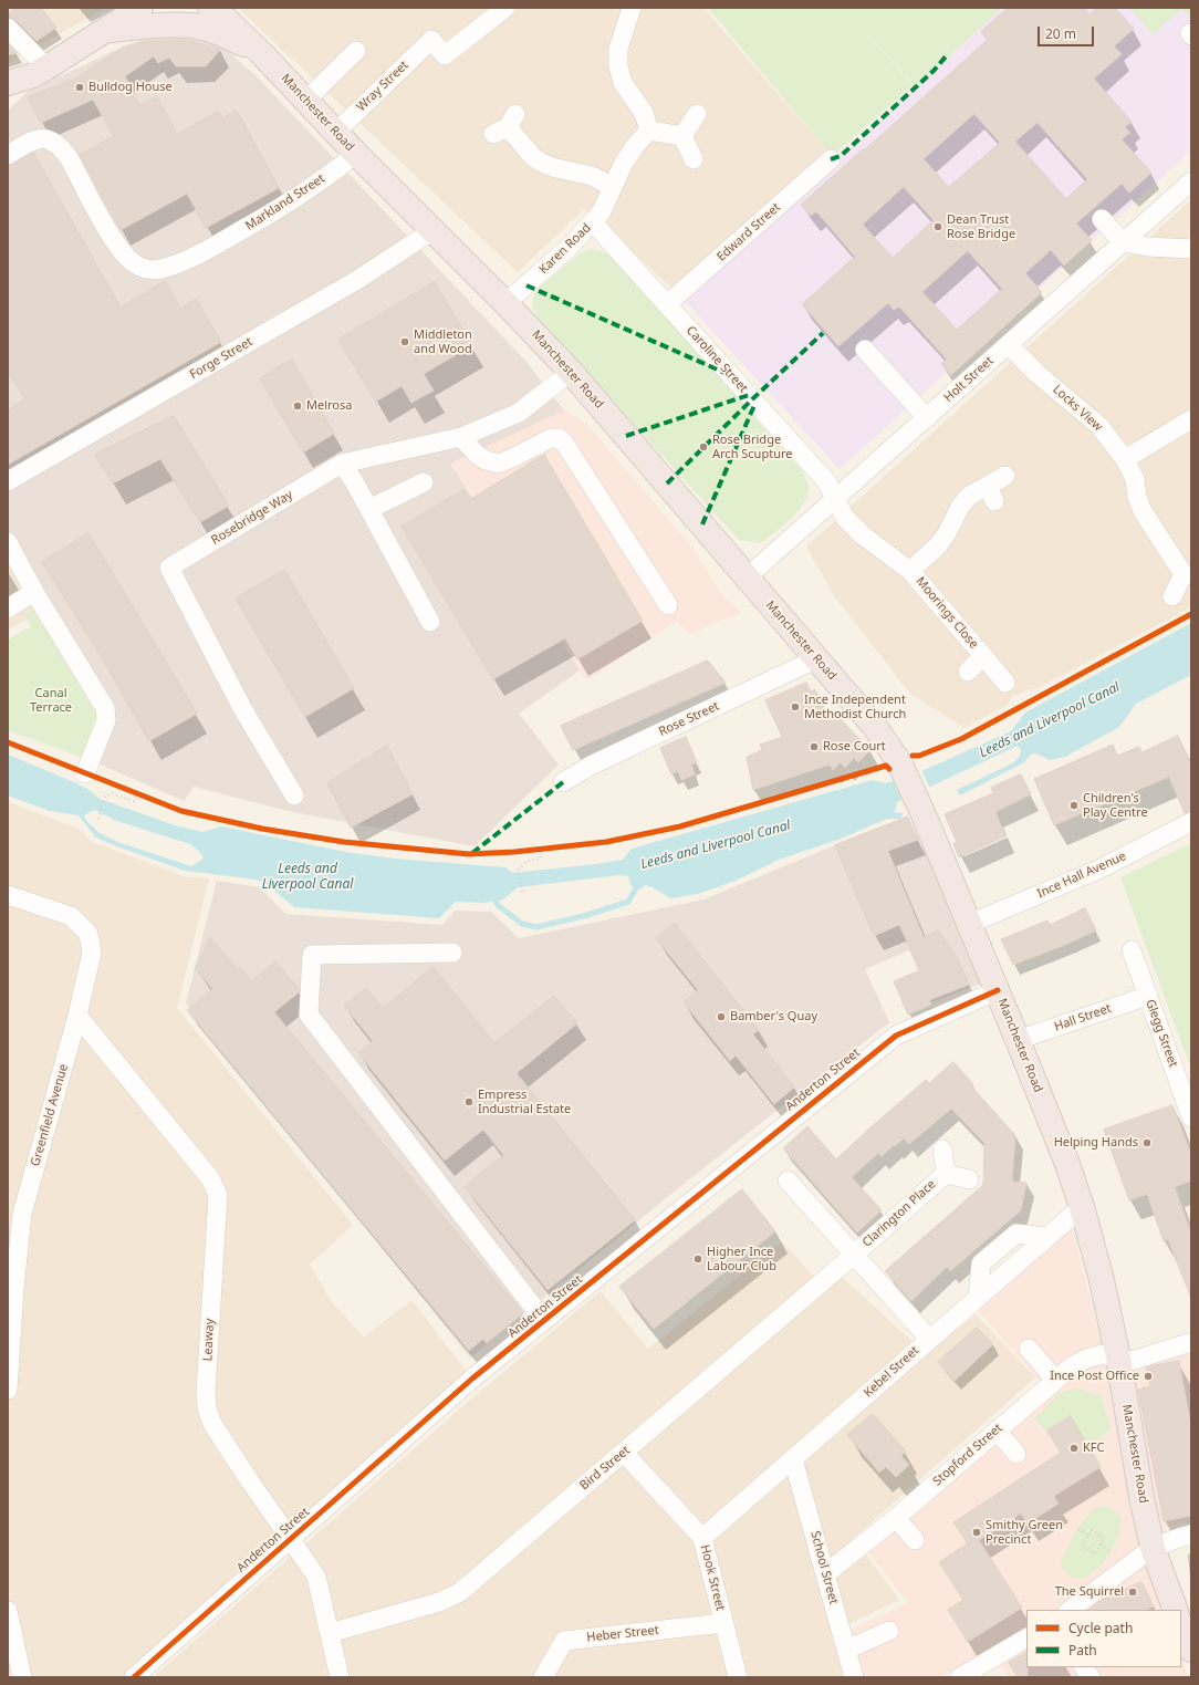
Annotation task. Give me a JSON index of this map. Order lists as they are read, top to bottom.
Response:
{
  "streets": {
    "highway": ["Manchester Road"],
    "street": [
      "Wray Street",
      "Markland Street",
      "Edward Street",
      "Karen Road",
      "Forge Street",
      "Caroline Street",
      "Holt Street",
      "Locks View",
      "Rosebridge Way",
      "Moorings Close",
      "Rose Street",
      "Ince Hall Avenue",
      "Hall Street",
      "Glegg Street",
      "Anderton Street",
      "Greenfield Avenue",
      "Clarington Place",
      "Leaway",
      "Kebel Street",
      "Stopford Street",
      "Bird Street",
      "School Street",
      "Hook Street",
      "Heber Street"
    ]
  },
  "crossings": [
    ["Wray Street", "Manchester Road"],
    ["Manchester Road", "Markland Street"],
    ["Manchester Road", "Karen Road"],
    ["Manchester Road", "Forge Street"],
    ["Manchester Road", "Holt Street"],
    ["Manchester Road", "Rosebridge Way"],
    ["Manchester Road", "Rose Street"],
    ["Manchester Road", "Ince Hall Avenue"],
    ["Manchester Road", "Hall Street"],
    ["Manchester Road", "Anderton Street"],
    ["Manchester Road", "Kebel Street"],
    ["Manchester Road", "Stopford Street"],
    ["Edward Street", "Caroline Street"],
    ["Karen Road", "Caroline Street"],
    ["Caroline Street", "Holt Street"],
    ["Caroline Street", "Moorings Close"],
    ["Holt Street", "Locks View"],
    ["Holt Street", "Moorings Close"],
    ["Hall Street", "Glegg Street"],
    ["Anderton Street", "Leaway"],
    ["Greenfield Avenue", "Leaway"],
    ["Clarington Place", "Bird Street"],
    ["Leaway", "Bird Street"],
    ["Kebel Street", "School Street"],
    ["Kebel Street", "Hook Street"],
    ["Stopford Street", "School Street"],
    ["Bird Street", "Hook Street"],
    ["Hook Street", "Heber Street"]
  ],
  "water": ["Leeds and Liverpool Canal"],
  "parks": ["Canal Terrace"],
  "places": [
    "Bulldog House",
    "Dean Trust Rose Bridge",
    "Middleton and Wood",
    "Melrosa",
    "Rose Bridge Arch Scupture",
    "Ince Independent Methodist Church",
    "Rose Court",
    "Children's Play Centre",
    "Bamber's Quay",
    "Empress Industrial Estate",
    "Helping Hands",
    "Higher Ince Labour Club",
    "Ince Post Office",
    "KFC",
    "Smithy Green Precinct",
    "The Squirrel"
  ],
  "legend": ["Cycle path", "Path"],
  "scale_bar": "20 m"
}
